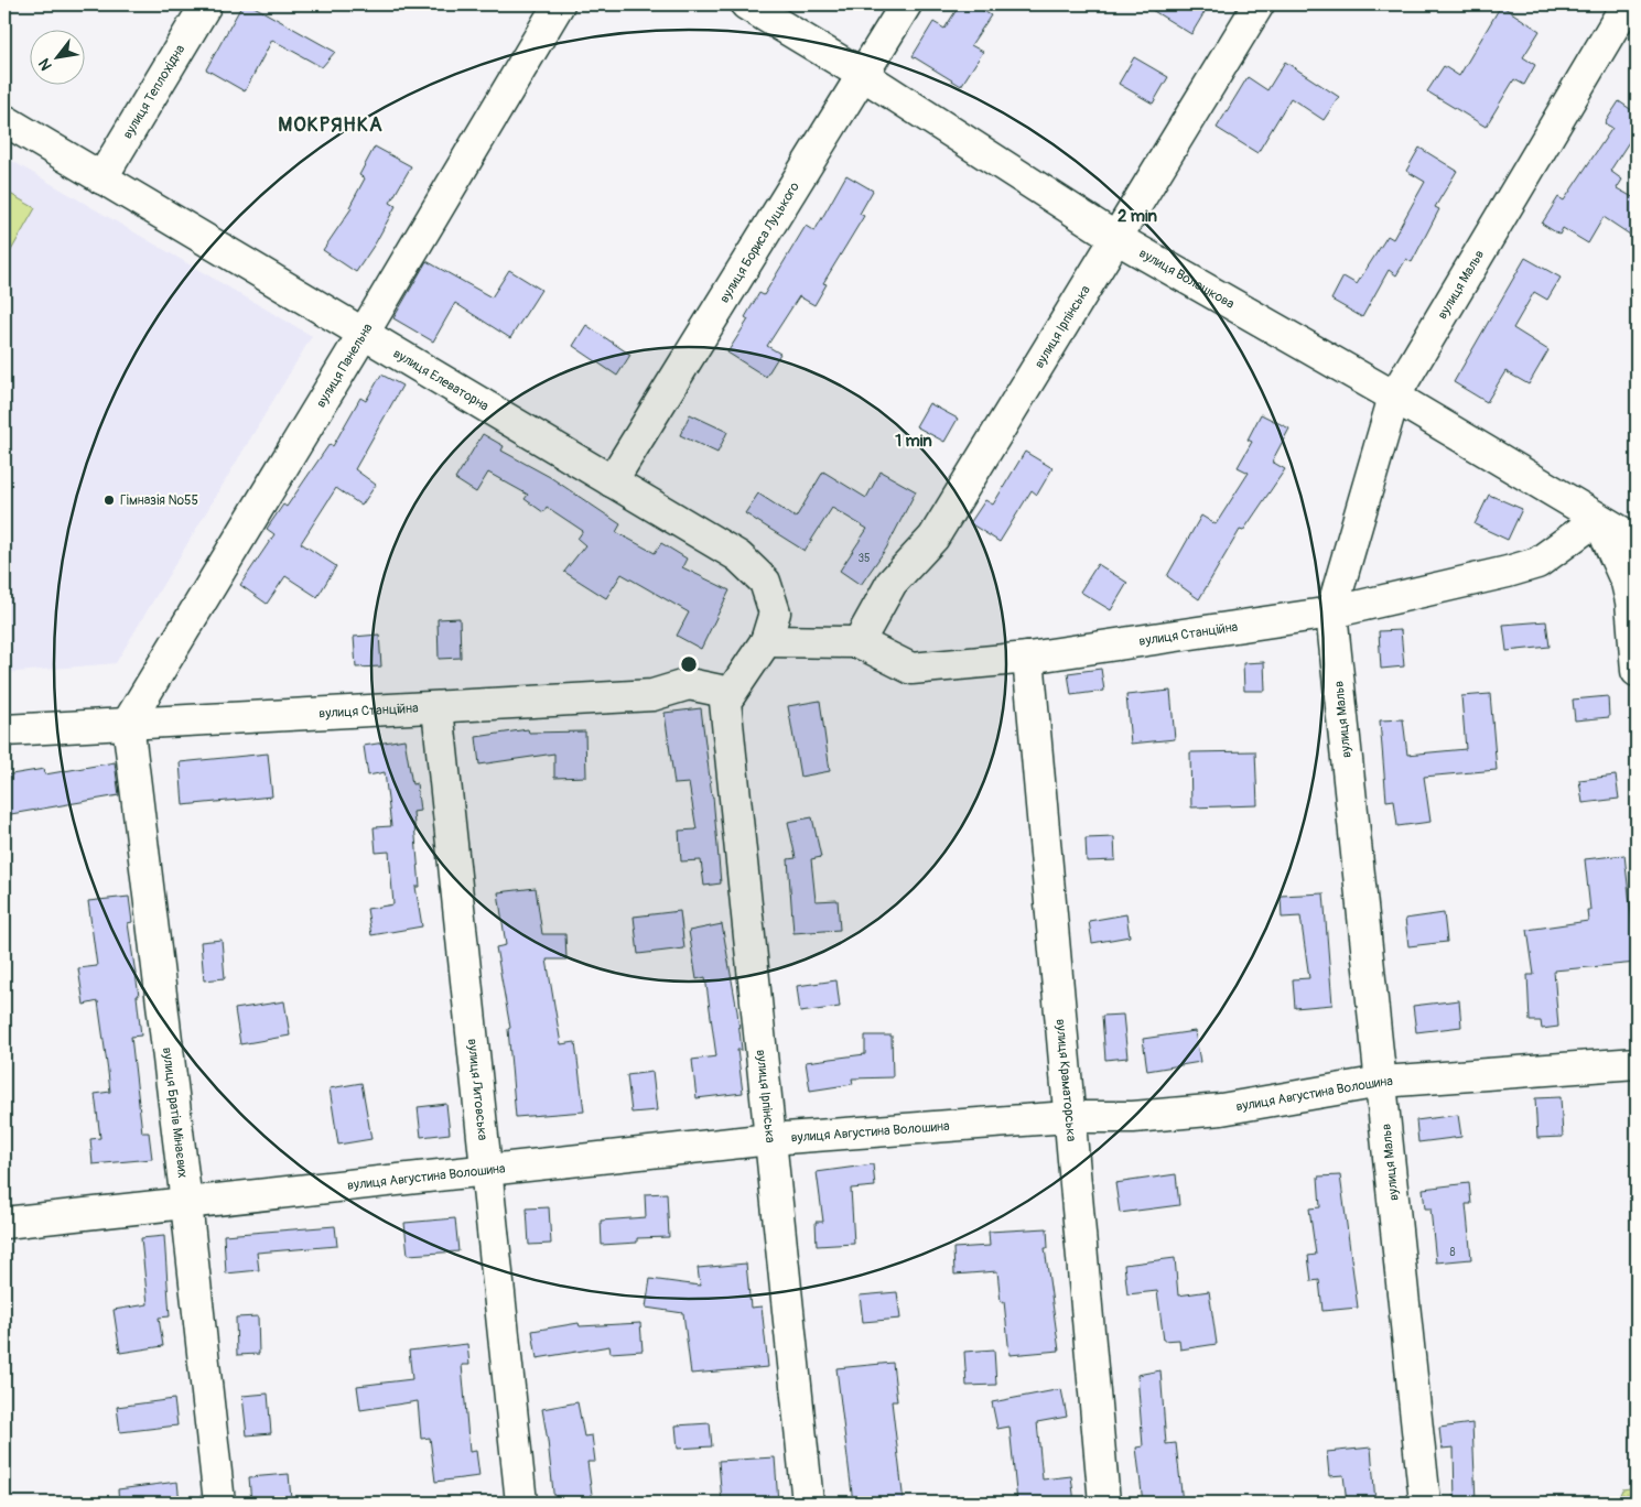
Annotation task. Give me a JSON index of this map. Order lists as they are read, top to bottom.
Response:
{
  "streets": {
    "street": [
      "вулиця Теплохідна",
      "вулиця Бориса Луцького",
      "вулиця Волошкова",
      "вулиця Мальв",
      "вулиця Ірпінська",
      "вулиця Панельна",
      "вулиця Елеваторна",
      "вулиця Станційна",
      "вулиця Краматорська",
      "вулиця Литовська",
      "вулиця Августина Волошина",
      "вулиця Братів Мінаєвих"
    ]
  },
  "crossings": [
    ["вулиця Теплохідна", "вулиця Елеваторна"],
    ["вулиця Бориса Луцького", "вулиця Волошкова"],
    ["вулиця Бориса Луцького", "вулиця Елеваторна"],
    ["вулиця Волошкова", "вулиця Мальв"],
    ["вулиця Волошкова", "вулиця Ірпінська"],
    ["вулиця Волошкова", "вулиця Станційна"],
    ["вулиця Мальв", "вулиця Станційна"],
    ["вулиця Мальв", "вулиця Августина Волошина"],
    ["вулиця Ірпінська", "вулиця Елеваторна"],
    ["вулиця Ірпінська", "вулиця Станційна"],
    ["вулиця Ірпінська", "вулиця Августина Волошина"],
    ["вулиця Панельна", "вулиця Елеваторна"],
    ["вулиця Панельна", "вулиця Станційна"],
    ["вулиця Панельна", "вулиця Братів Мінаєвих"],
    ["вулиця Елеваторна", "вулиця Станційна"],
    ["вулиця Станційна", "вулиця Краматорська"],
    ["вулиця Станційна", "вулиця Литовська"],
    ["вулиця Станційна", "вулиця Братів Мінаєвих"],
    ["вулиця Краматорська", "вулиця Августина Волошина"],
    ["вулиця Литовська", "вулиця Августина Волошина"],
    ["вулиця Августина Волошина", "вулиця Братів Мінаєвих"]
  ],
  "districts": ["МОКРЯНКА"],
  "places": ["Гімназія №55"],
  "house_numbers": ["35", "8"],
  "north": "bottom left",
  "rings": ["2 min", "1 min"]
}
